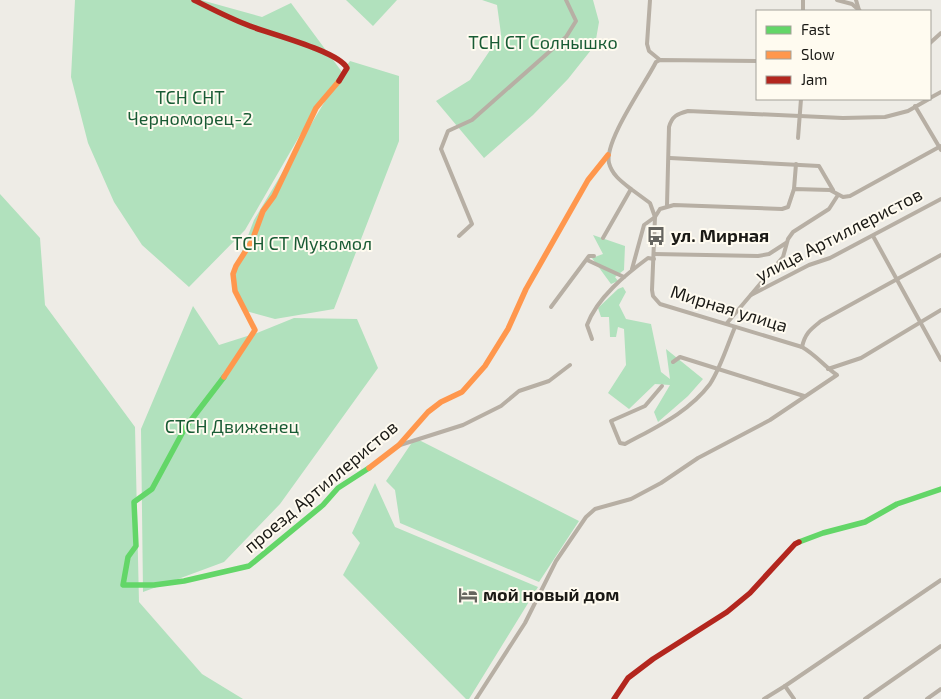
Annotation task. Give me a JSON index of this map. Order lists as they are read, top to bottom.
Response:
{
  "streets": {
    "street": ["улица Артиллеристов", "Мирная улица", "проезд Артиллеристов"]
  },
  "parks": [
    "ТСН СТ Солнышко",
    "ТСН СНТ Черноморец-2",
    "ТСН СТ Мукомол",
    "СТСН Движенец"
  ],
  "places": {
    "bus stop": ["ул. Мирная"],
    "hotel": ["мой новый дом"]
  },
  "legend": ["Fast", "Slow", "Jam"]
}
